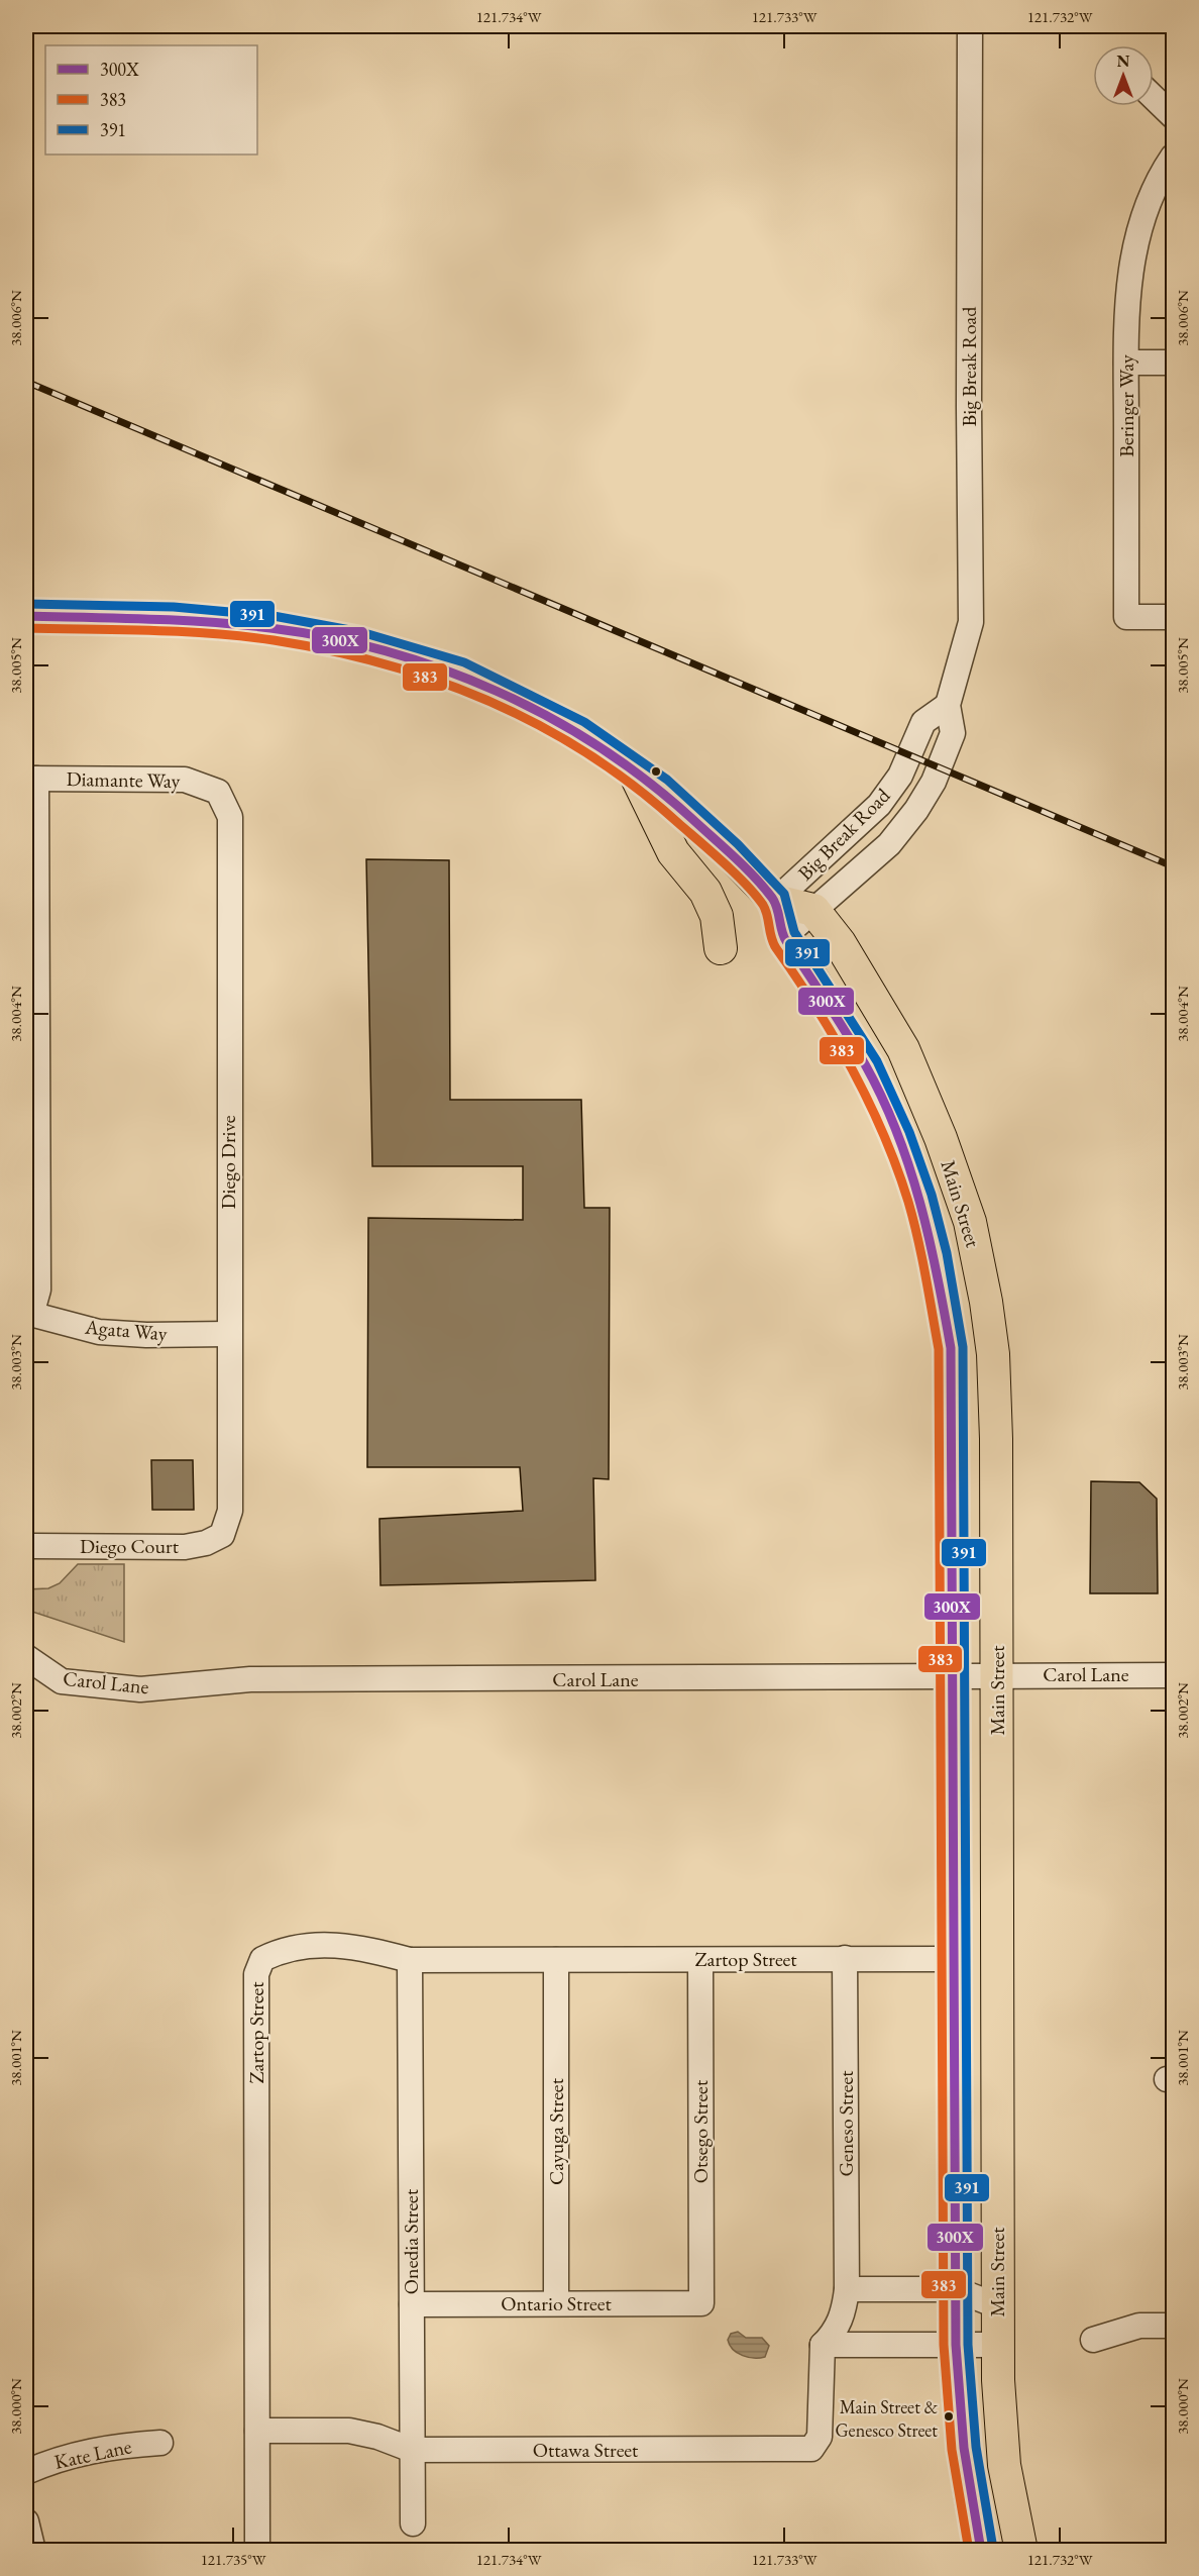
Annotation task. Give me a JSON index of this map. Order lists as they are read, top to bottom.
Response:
{
  "streets": {
    "main road": ["Main Street"],
    "street": [
      "Big Break Road",
      "Beringer Way",
      "Diamante Way",
      "Diego Drive",
      "Agata Way",
      "Diego Court",
      "Carol Lane",
      "Zartop Street",
      "Geneso Street",
      "Cayuga Street",
      "Otsego Street",
      "Onedia Street",
      "Ontario Street",
      "Ottawa Street",
      "Kate Lane"
    ]
  },
  "crossings": [
    ["Big Break Road", "Main Street"],
    ["Diamante Way", "Diego Drive"],
    ["Diego Drive", "Agata Way"],
    ["Diego Drive", "Diego Court"],
    ["Main Street", "Carol Lane"],
    ["Main Street", "Zartop Street"],
    ["Zartop Street", "Geneso Street"],
    ["Zartop Street", "Cayuga Street"],
    ["Zartop Street", "Otsego Street"],
    ["Zartop Street", "Onedia Street"],
    ["Zartop Street", "Ottawa Street"],
    ["Geneso Street", "Ottawa Street"],
    ["Cayuga Street", "Ontario Street"],
    ["Otsego Street", "Ontario Street"],
    ["Onedia Street", "Ontario Street"],
    ["Onedia Street", "Ottawa Street"]
  ],
  "places": ["Main Street & Genesco Street"],
  "lines": ["transit line 391", "transit line 300X", "transit line 383"],
  "legend": ["300X", "383", "391"],
  "north": "top",
  "coordinates": [
    "121.734°W",
    "121.733°W",
    "121.732°W",
    "38.006°N",
    "38.005°N",
    "38.004°N",
    "38.003°N",
    "38.002°N",
    "38.001°N",
    "38.000°N",
    "121.735°W"
  ]
}
